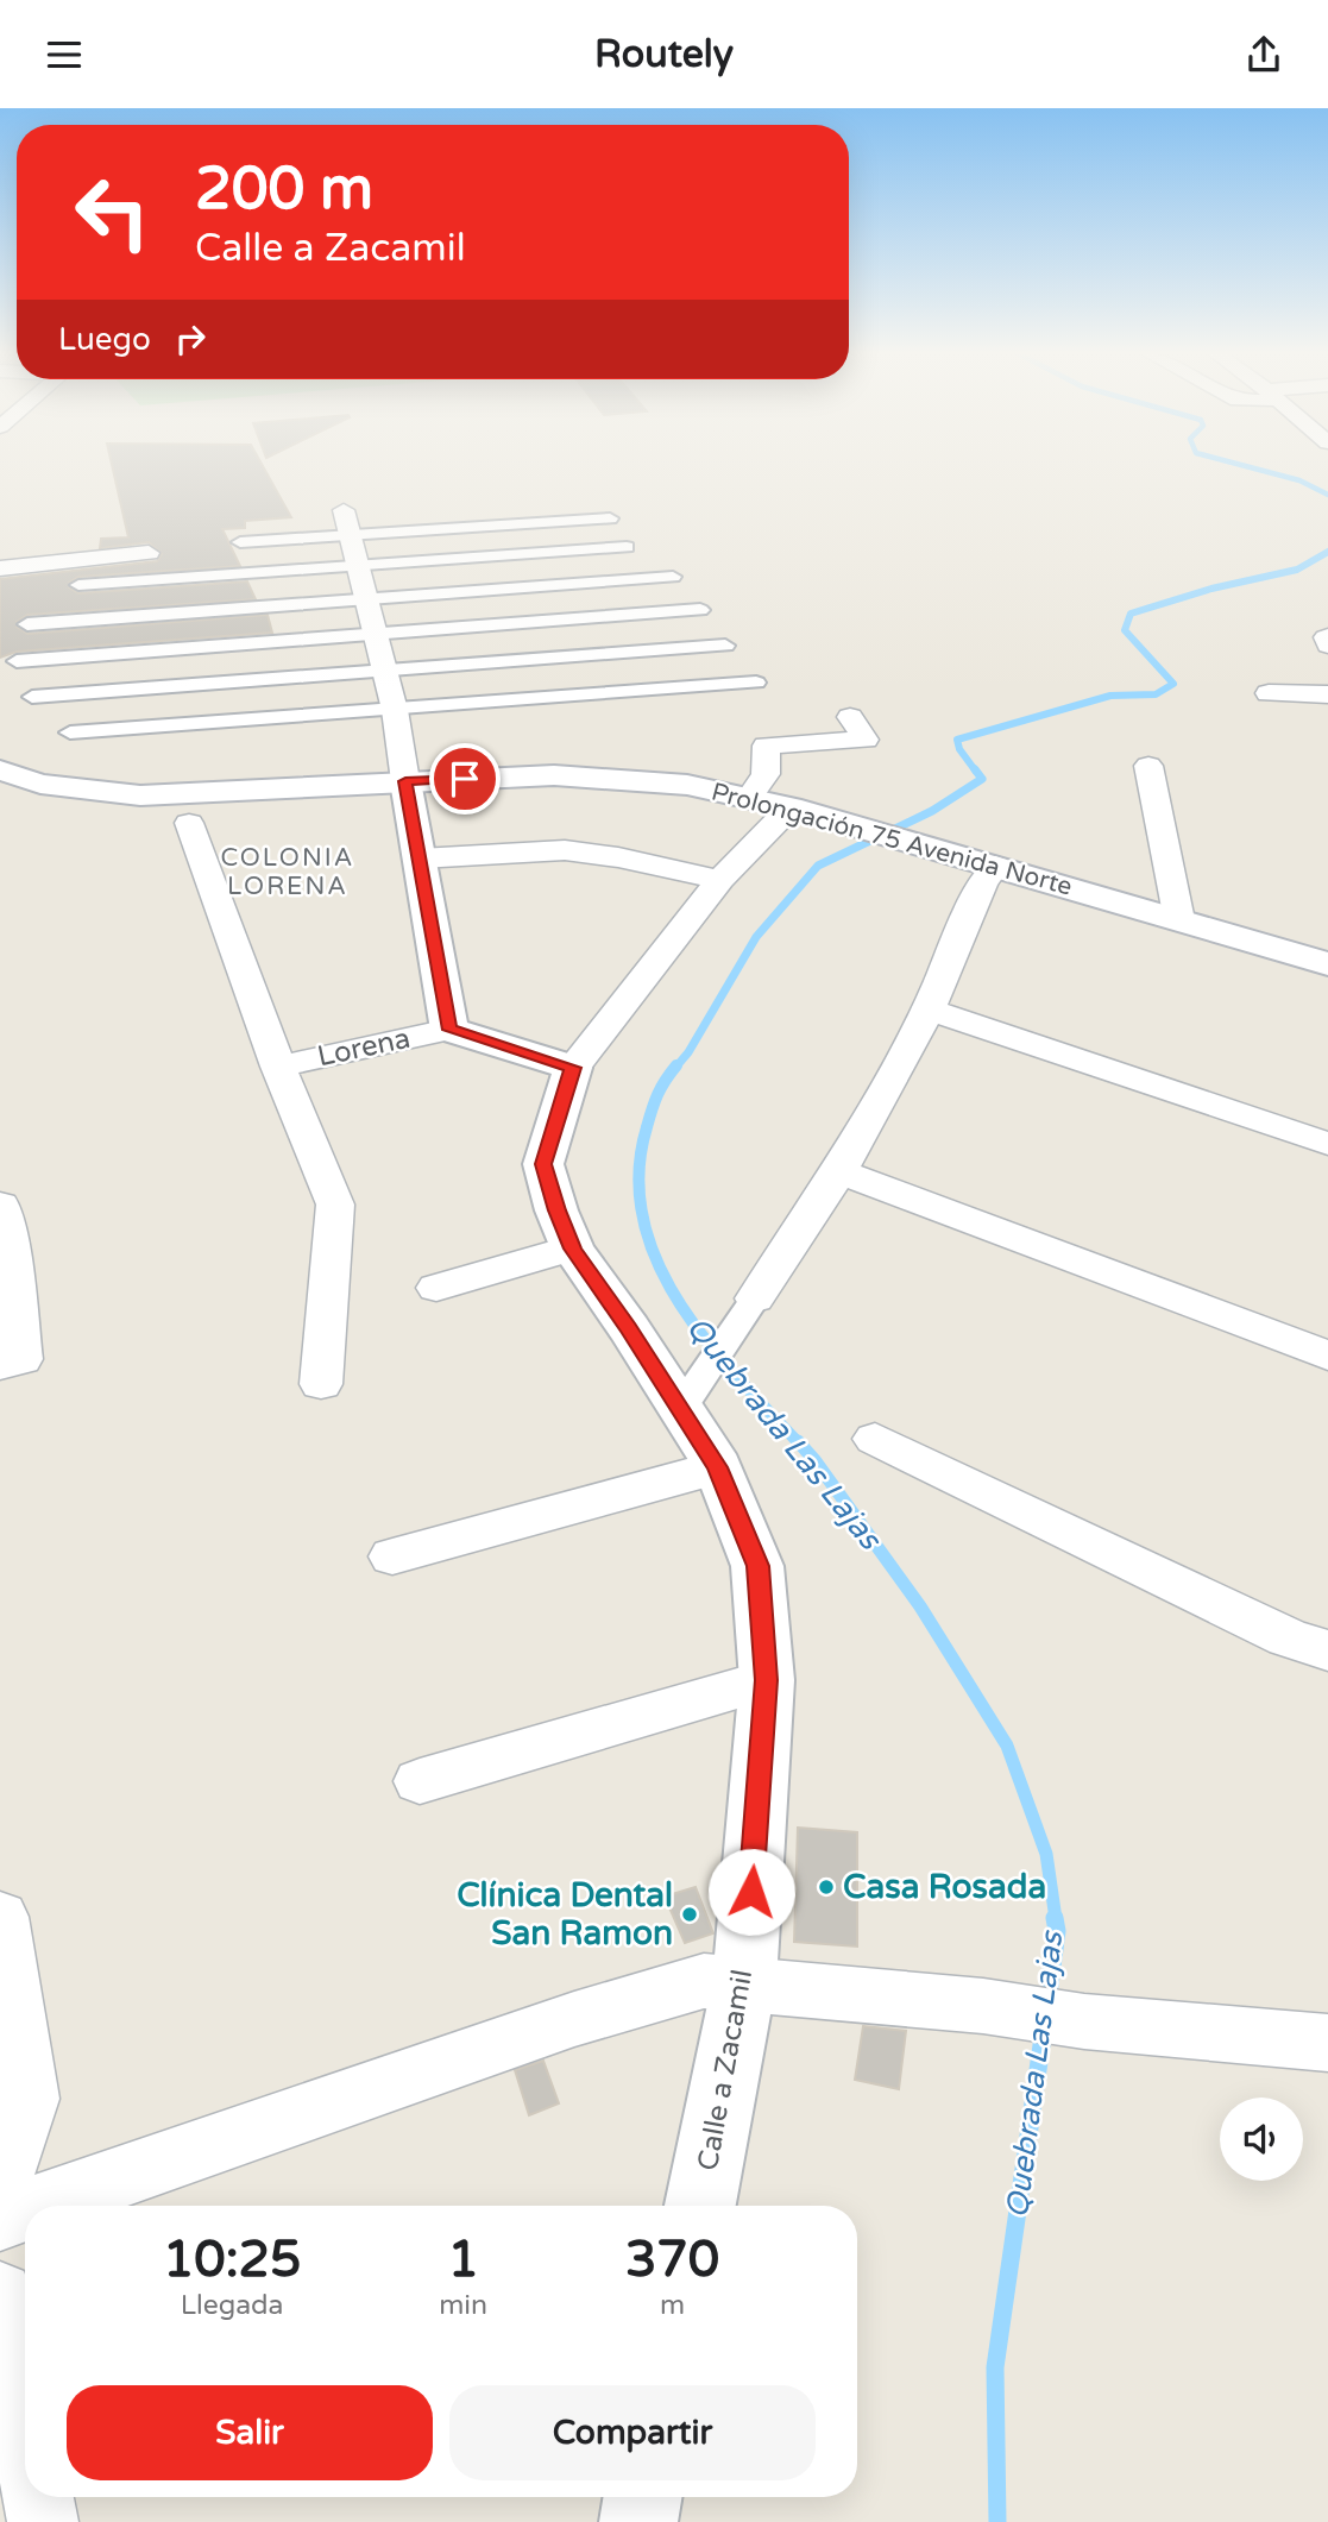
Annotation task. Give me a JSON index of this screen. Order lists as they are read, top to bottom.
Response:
{
  "streets": {
    "street": ["Prolongación 75 Avenida Norte", "Lorena", "Calle a Zacamil"]
  },
  "districts": ["COLONIA LORENA"],
  "water": ["Quebrada Las Lajas"],
  "places": ["Casa Rosada", "Clínica Dental San Ramon"],
  "page": {
    "header": "Routely",
    "turn": ["200 m", "Calle a Zacamil"],
    "then": "Luego",
    "eta": [
      "10:25",
      "Llegada",
      "1",
      "min",
      "370",
      "m"
    ],
    "buttons": ["Salir", "Compartir"]
  }
}
